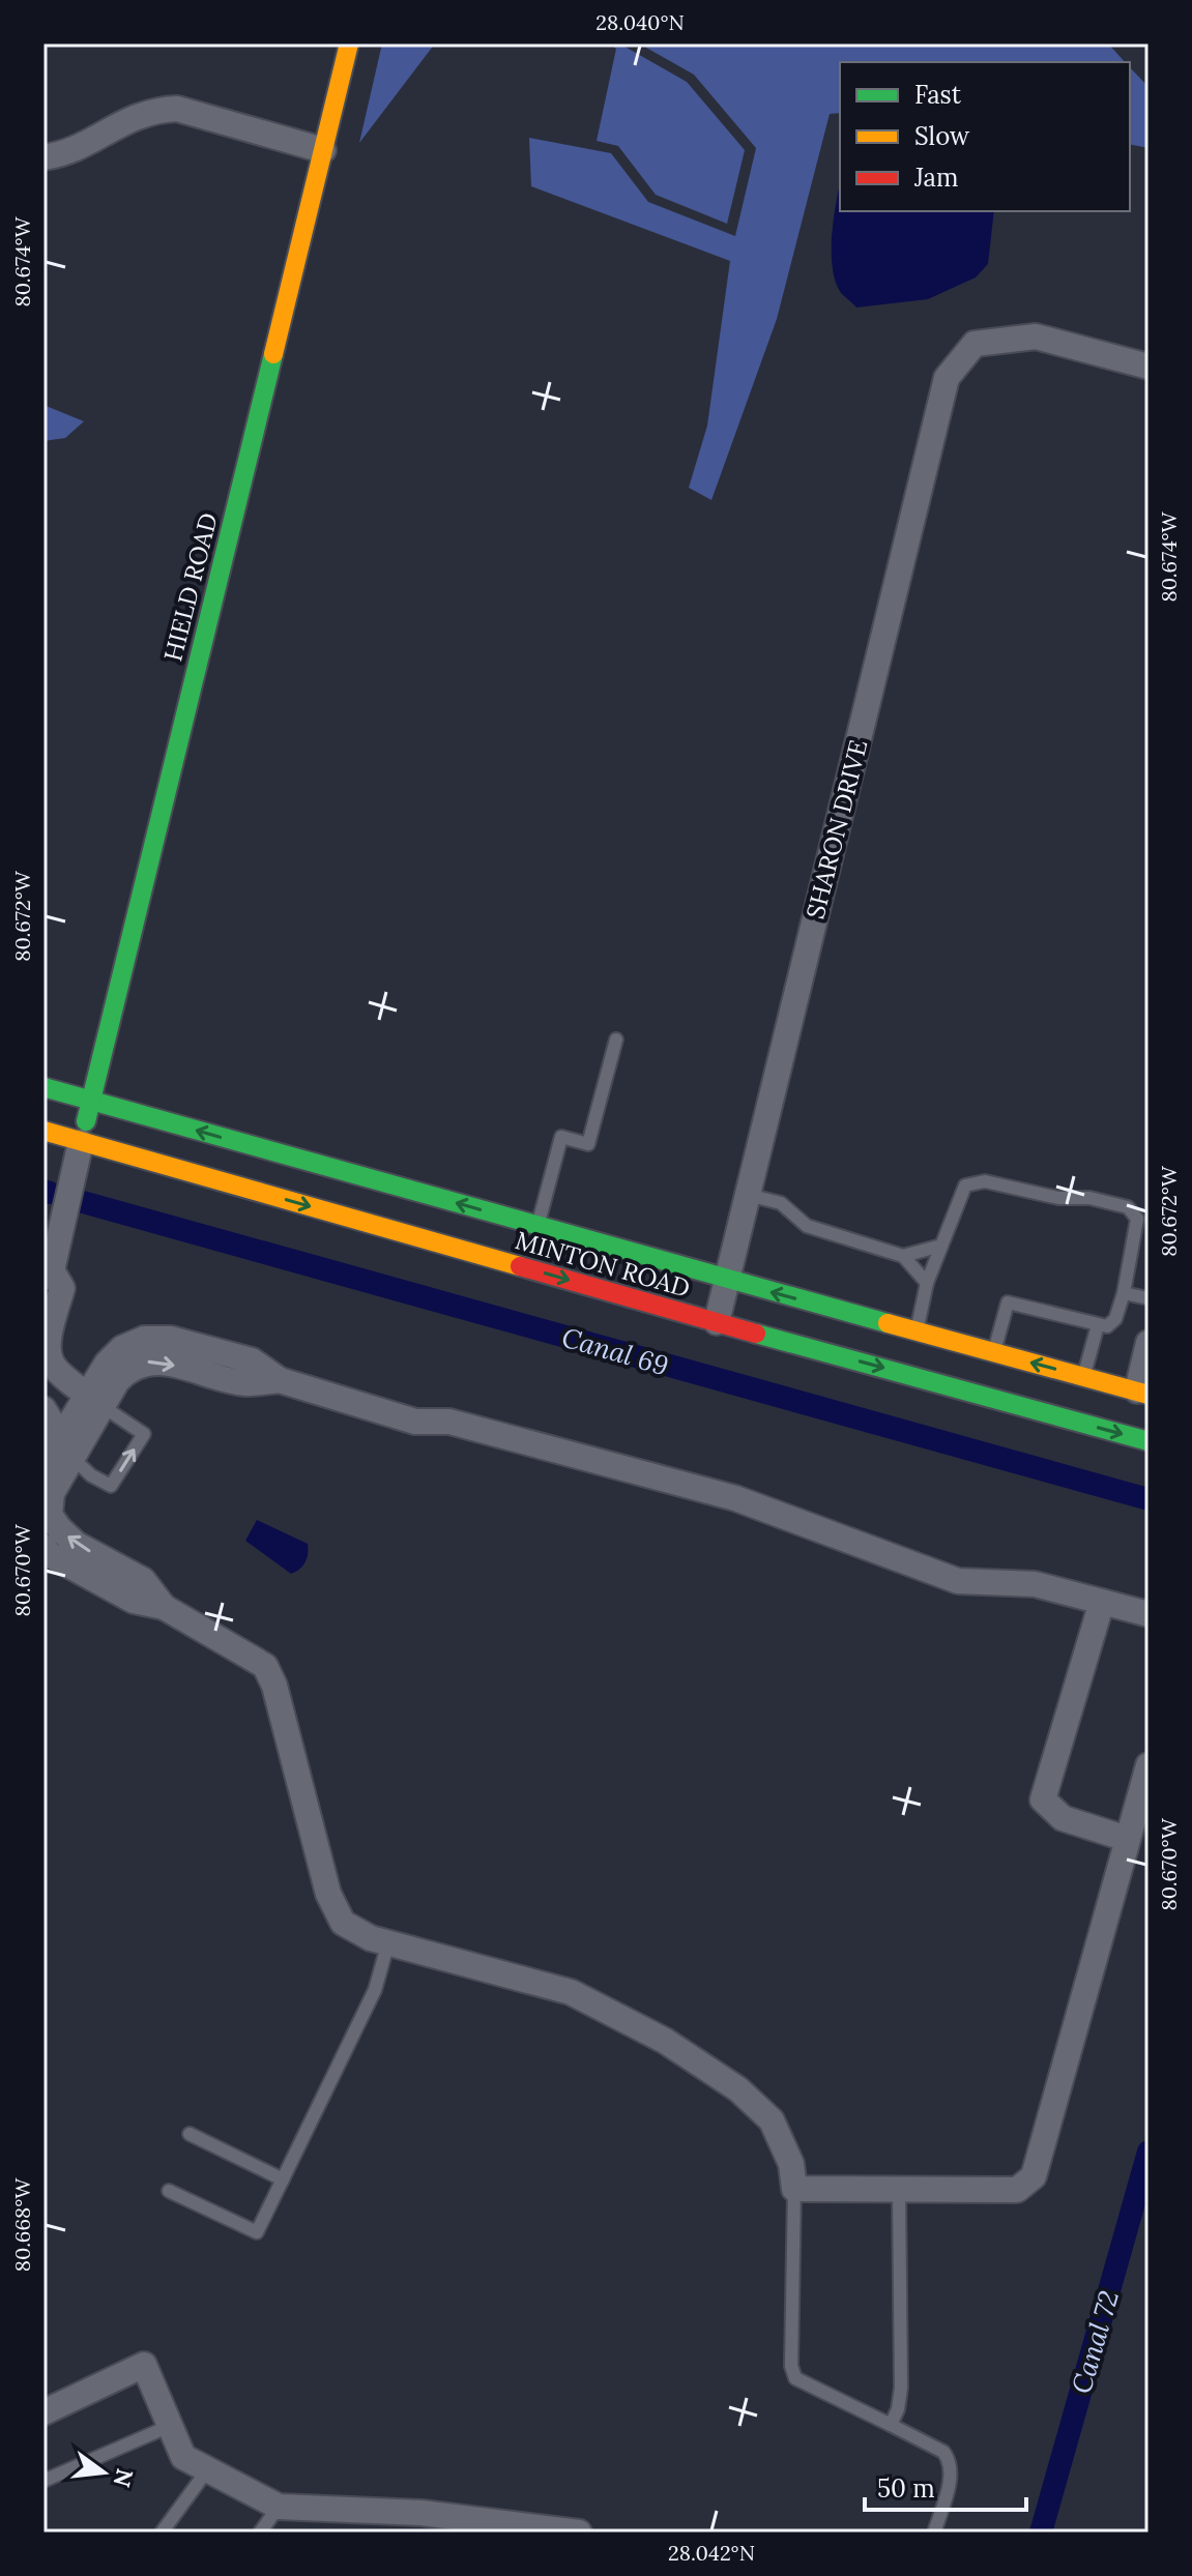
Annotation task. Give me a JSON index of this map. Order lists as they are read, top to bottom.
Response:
{
  "streets": {
    "main road": ["HIELD ROAD", "MINTON ROAD"],
    "street": ["SHARON DRIVE"]
  },
  "crossings": [
    ["HIELD ROAD", "MINTON ROAD"],
    ["SHARON DRIVE", "MINTON ROAD"]
  ],
  "water": ["Canal 69", "Canal 72"],
  "legend": ["Fast", "Slow", "Jam"],
  "scale_bar": "50 m",
  "north": "right",
  "coordinates": [
    "28.040°N",
    "80.674°W",
    "80.672°W",
    "80.670°W",
    "80.668°W",
    "28.042°N"
  ]
}
